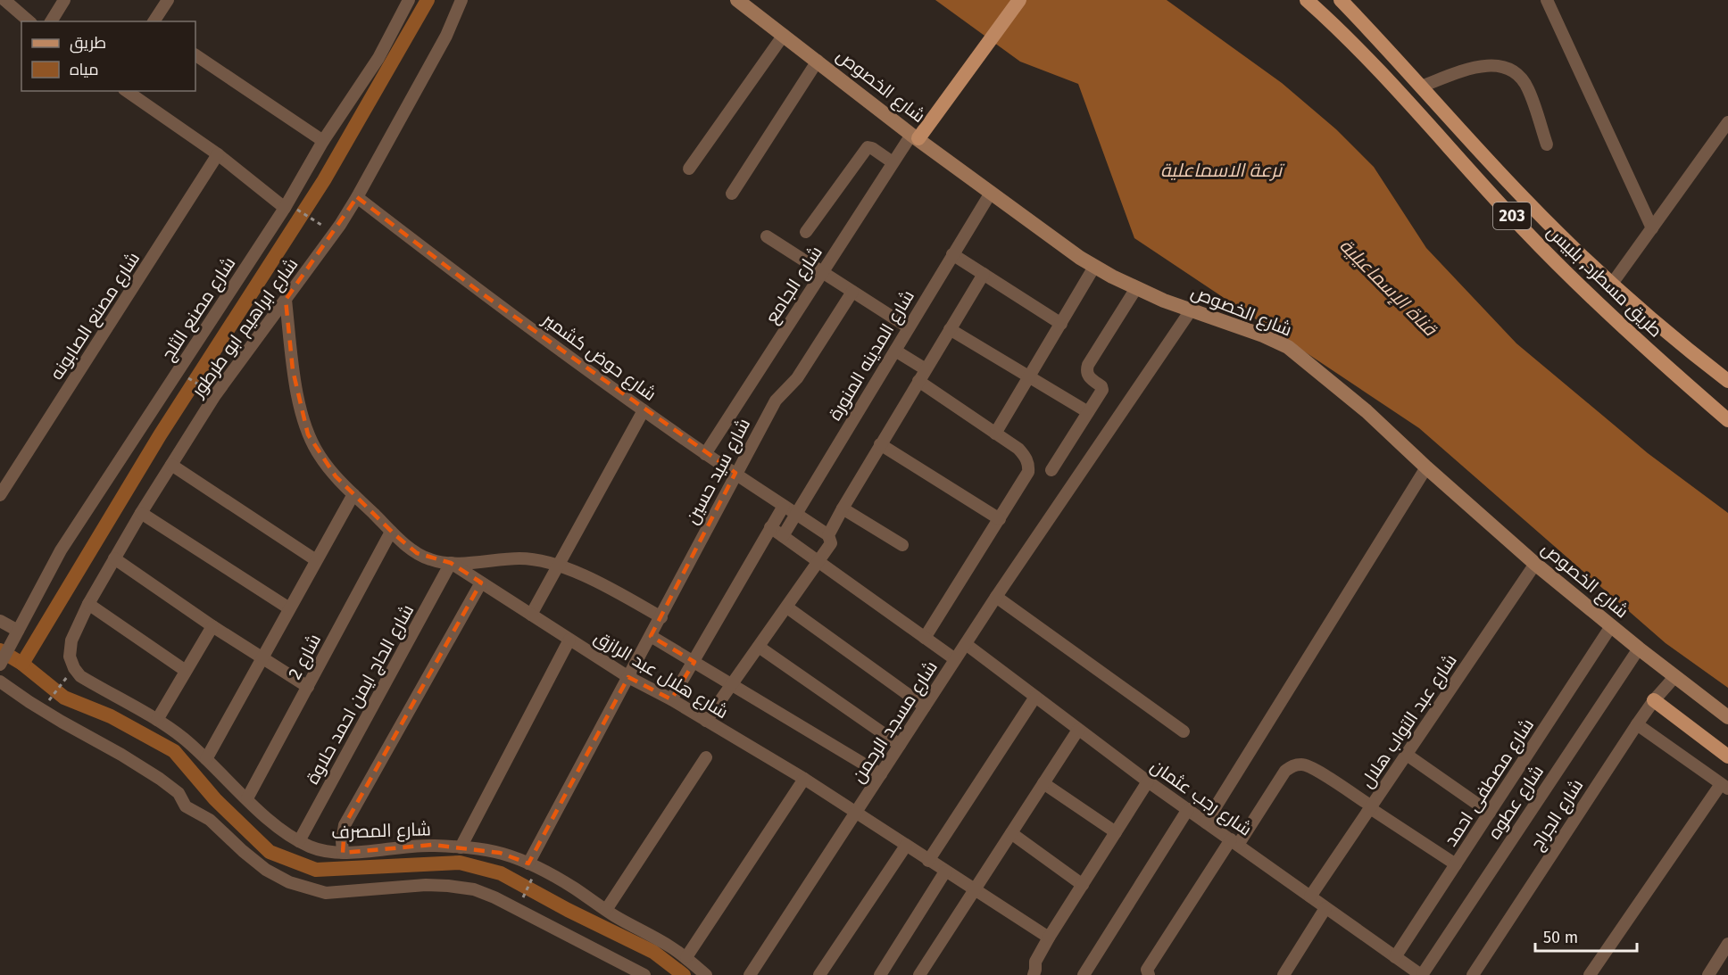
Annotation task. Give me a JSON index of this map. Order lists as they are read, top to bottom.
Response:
{
  "streets": {
    "main road": ["شارع الخصوص", "203", "طريق مسطرد, بلبيس"],
    "street": [
      "شارع الجامع",
      "شارع مصنع الثلج",
      "شارع مصنع الصابونه",
      "شارع ابراهيم ابو طرطور",
      "شارع المدينه المنورة",
      "شارع حوض كشمير",
      "شارع سيد حسين",
      "شارع 2",
      "شارع هلال عبد الرازق",
      "شارع الحاج ايمن احمد حلاوة",
      "شارع عبد التواب هلال",
      "شارع مسجد الرحمن",
      "شارع مصطفى احمد",
      "شارع رجب عثمان",
      "شارع عطوه",
      "شارع الجراج",
      "شارع المصرف"
    ]
  },
  "crossings": [
    ["شارع الخصوص", "شارع الجامع"],
    ["شارع الخصوص", "شارع المدينه المنورة"],
    ["شارع الخصوص", "شارع عبد التواب هلال"],
    ["شارع الخصوص", "شارع مسجد الرحمن"],
    ["شارع الخصوص", "شارع مصطفى احمد"],
    ["شارع الخصوص", "شارع عطوه"],
    ["شارع الخصوص", "شارع الجراج"],
    ["شارع الجامع", "شارع حوض كشمير"],
    ["شارع ابراهيم ابو طرطور", "شارع حوض كشمير"],
    ["شارع ابراهيم ابو طرطور", "شارع المصرف"],
    ["شارع المدينه المنورة", "شارع حوض كشمير"],
    ["شارع حوض كشمير", "شارع سيد حسين"],
    ["شارع سيد حسين", "شارع هلال عبد الرازق"],
    ["شارع سيد حسين", "شارع المصرف"],
    ["شارع 2", "شارع المصرف"],
    ["شارع هلال عبد الرازق", "شارع الحاج ايمن احمد حلاوة"],
    ["شارع هلال عبد الرازق", "شارع مسجد الرحمن"],
    ["شارع الحاج ايمن احمد حلاوة", "شارع المصرف"],
    ["شارع عبد التواب هلال", "شارع رجب عثمان"],
    ["شارع مسجد الرحمن", "شارع رجب عثمان"],
    ["شارع مصطفى احمد", "شارع رجب عثمان"],
    ["شارع رجب عثمان", "شارع عطوه"]
  ],
  "water": ["ترعة الاسماعلية", "قناة الإسماعيلية"],
  "legend": ["طريق", "مياه"],
  "scale_bar": "50 m"
}
